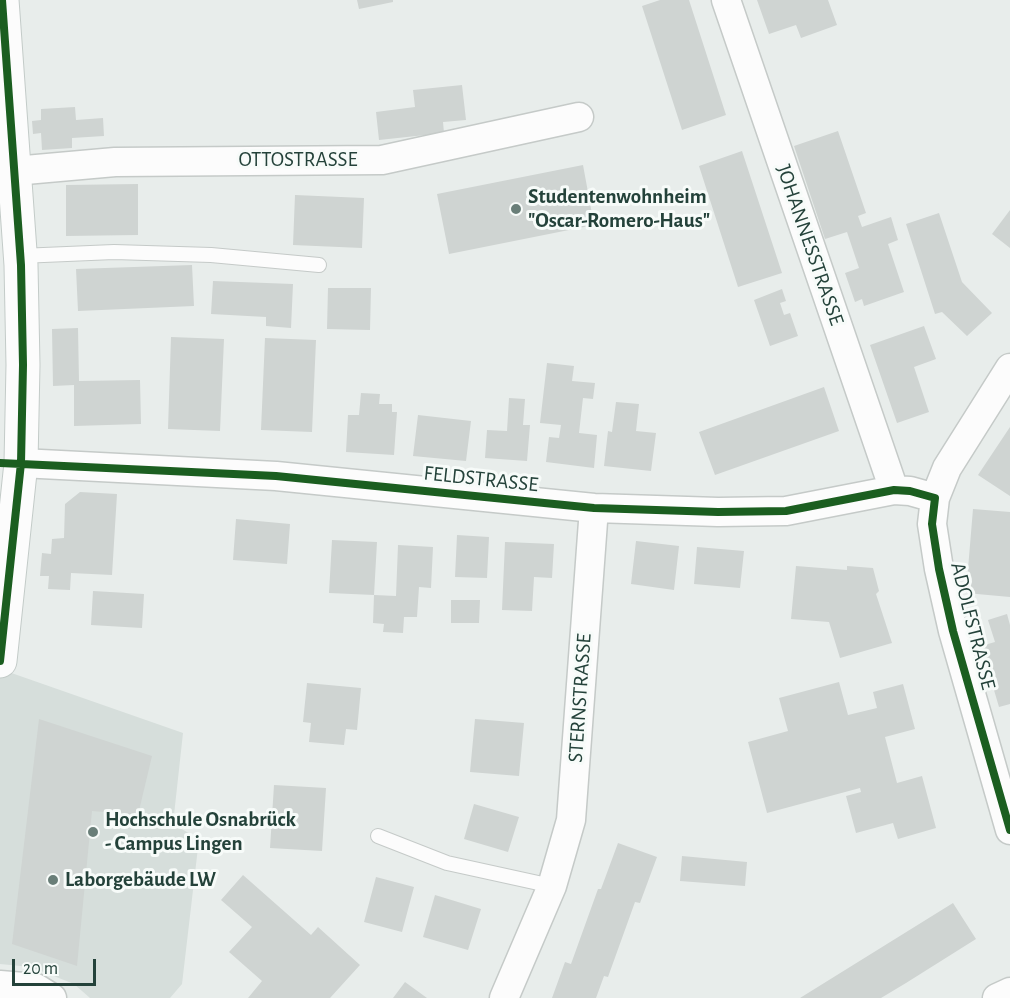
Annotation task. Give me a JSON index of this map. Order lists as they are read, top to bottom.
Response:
{
  "streets": {
    "street": [
      "OTTOSTRASSE",
      "JOHANNESSTRASSE",
      "FELDSTRASSE",
      "ADOLFSTRASSE",
      "STERNSTRASSE"
    ]
  },
  "crossings": [
    ["JOHANNESSTRASSE", "FELDSTRASSE"],
    ["FELDSTRASSE", "ADOLFSTRASSE"],
    ["FELDSTRASSE", "STERNSTRASSE"]
  ],
  "places": ["Studentenwohnheim \"Oscar-Romero-Haus\"", "Hochschule Osnabrück - Campus Lingen", "Laborgebäude LW"],
  "scale_bar": "20 m"
}
